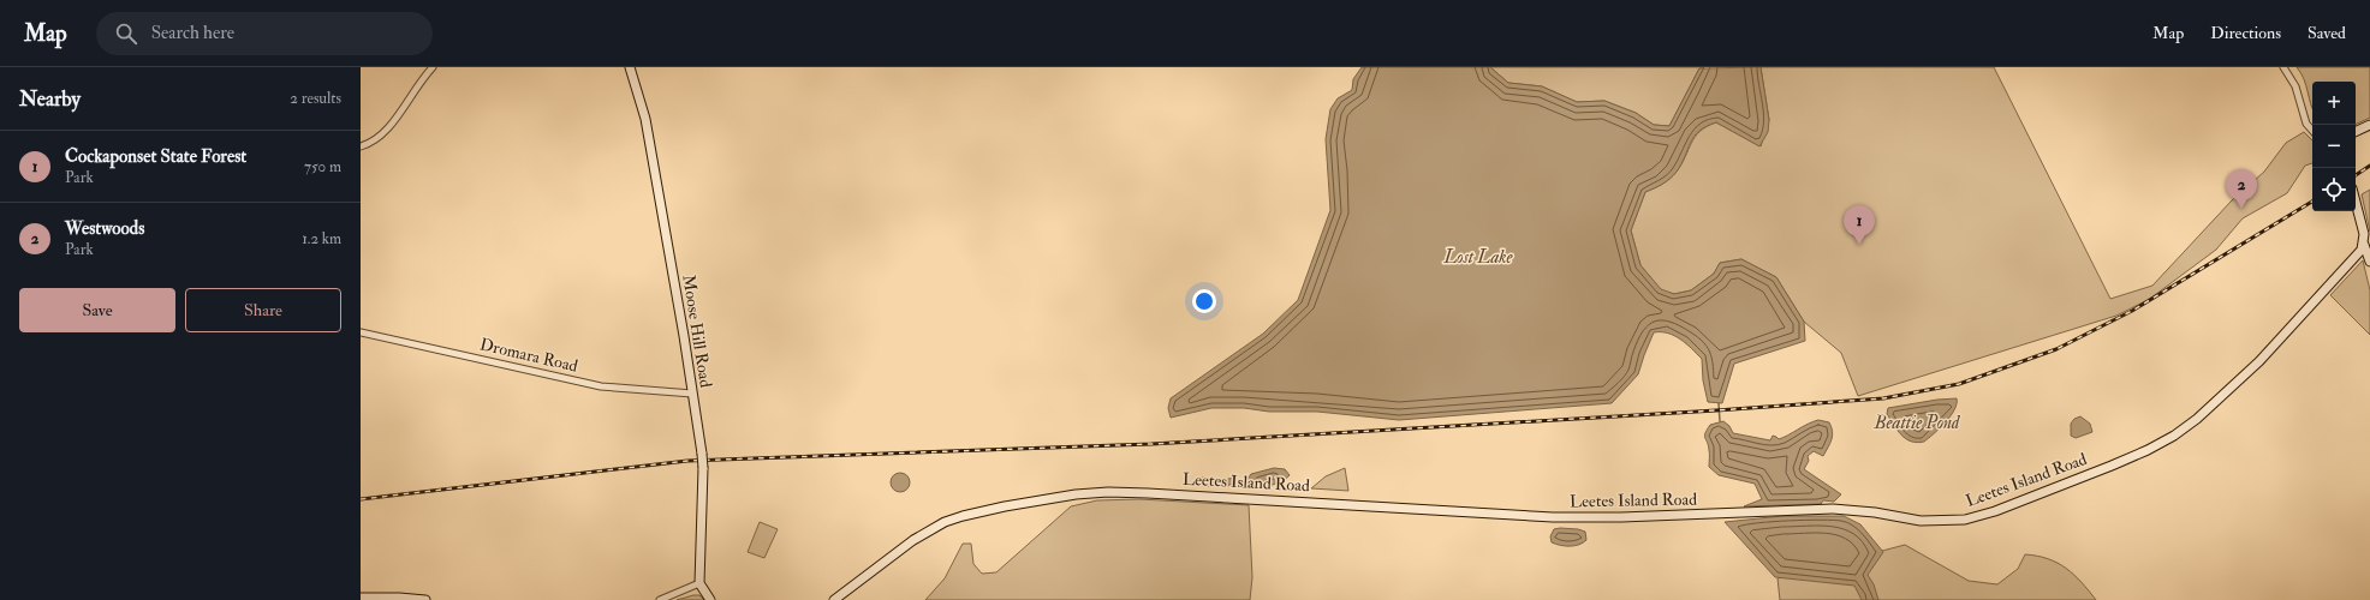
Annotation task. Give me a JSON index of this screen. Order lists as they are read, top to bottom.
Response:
{
  "streets": {
    "main road": ["Moose Hill Road", "Leetes Island Road"],
    "street": ["Dromara Road"]
  },
  "crossings": [
    ["Moose Hill Road", "Dromara Road"]
  ],
  "water": ["Lost Lake", "Beattie Pond"],
  "page": {
    "header": "Map",
    "search": "Search here",
    "nav": ["Map", "Directions", "Saved"],
    "heading": ["Nearby", "2 results"],
    "map_buttons": ["+", "−"],
    "list": [
      {
        "mark": "1",
        "name": "Cockaponset State Forest",
        "note": "Park",
        "value": "750 m"
      },
      {
        "mark": "2",
        "name": "Westwoods",
        "note": "Park",
        "value": "1.2 km"
      }
    ],
    "pins": ["2", "1"],
    "buttons": ["Save", "Share"]
  }
}
